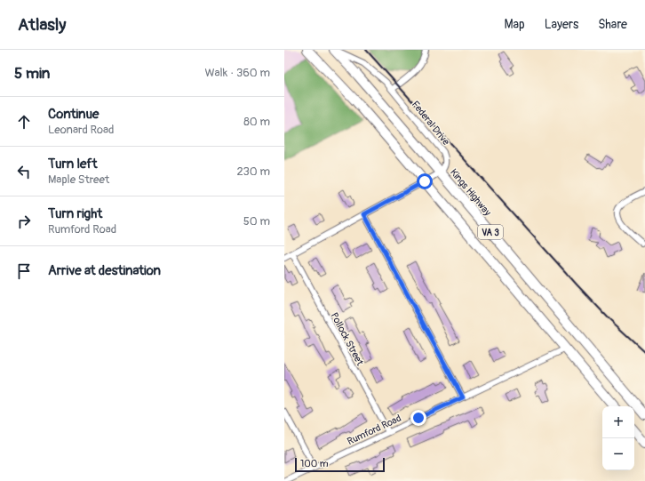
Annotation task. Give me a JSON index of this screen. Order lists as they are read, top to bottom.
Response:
{
  "streets": {
    "highway": ["Kings Highway", "VA 3"],
    "street": ["Federal Drive", "Pollock Street", "Rumford Road"]
  },
  "crossings": [
    ["Federal Drive", "Kings Highway"],
    ["VA 3", "Rumford Road"],
    ["Pollock Street", "Rumford Road"]
  ],
  "scale_bar": "100 m",
  "page": {
    "header": "Atlasly",
    "nav": ["Map", "Layers", "Share"],
    "heading": ["5 min", "Walk · 360 m"],
    "list": [
      ["Continue", "Leonard Road", "80 m"],
      ["Turn left", "Maple Street", "230 m"],
      ["Turn right", "Rumford Road", "50 m"],
      "Arrive at destination"
    ],
    "map_buttons": ["+", "−"],
    "scale": "100 m"
  }
}
